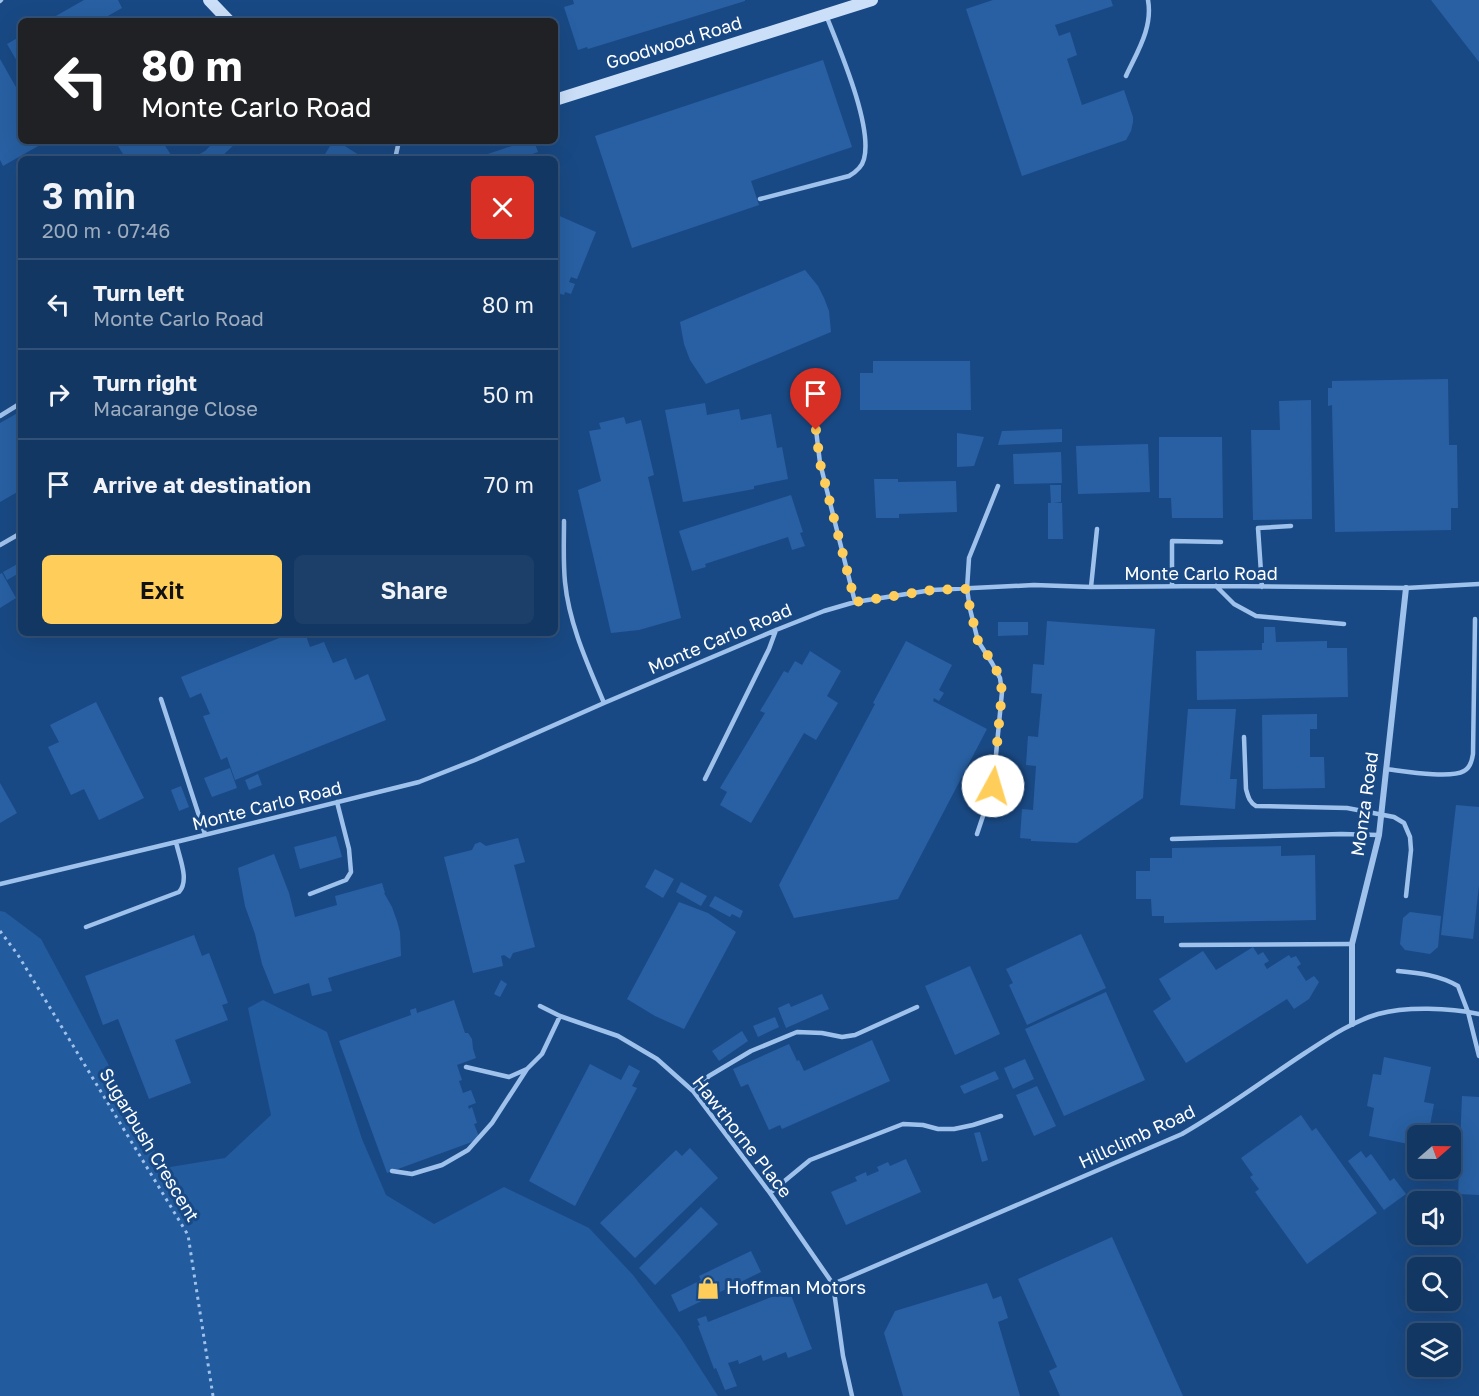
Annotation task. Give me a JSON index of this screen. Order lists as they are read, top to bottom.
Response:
{
  "streets": {
    "street": ["Goodwood Road", "Monza Road"],
    "lane": ["Monte Carlo Road", "Hawthorne Place", "Hillclimb Road"],
    "path": ["Sugarbush Crescent"]
  },
  "crossings": [
    ["Monte Carlo Road", "Monza Road"],
    ["Monza Road", "Hillclimb Road"],
    ["Hawthorne Place", "Hillclimb Road"]
  ],
  "places": {
    "shop": ["Hoffman Motors"]
  },
  "north": "right",
  "page": {
    "turn": ["80 m", "Monte Carlo Road"],
    "heading": ["3 min", "200 m · 07:46"],
    "list": [
      {
        "name": "Turn left",
        "note": "Monte Carlo Road",
        "value": "80 m"
      },
      {
        "name": "Turn right",
        "note": "Macarange Close",
        "value": "50 m"
      },
      {
        "name": "Arrive at destination",
        "value": "70 m"
      }
    ],
    "buttons": ["Exit", "Share"]
  }
}
